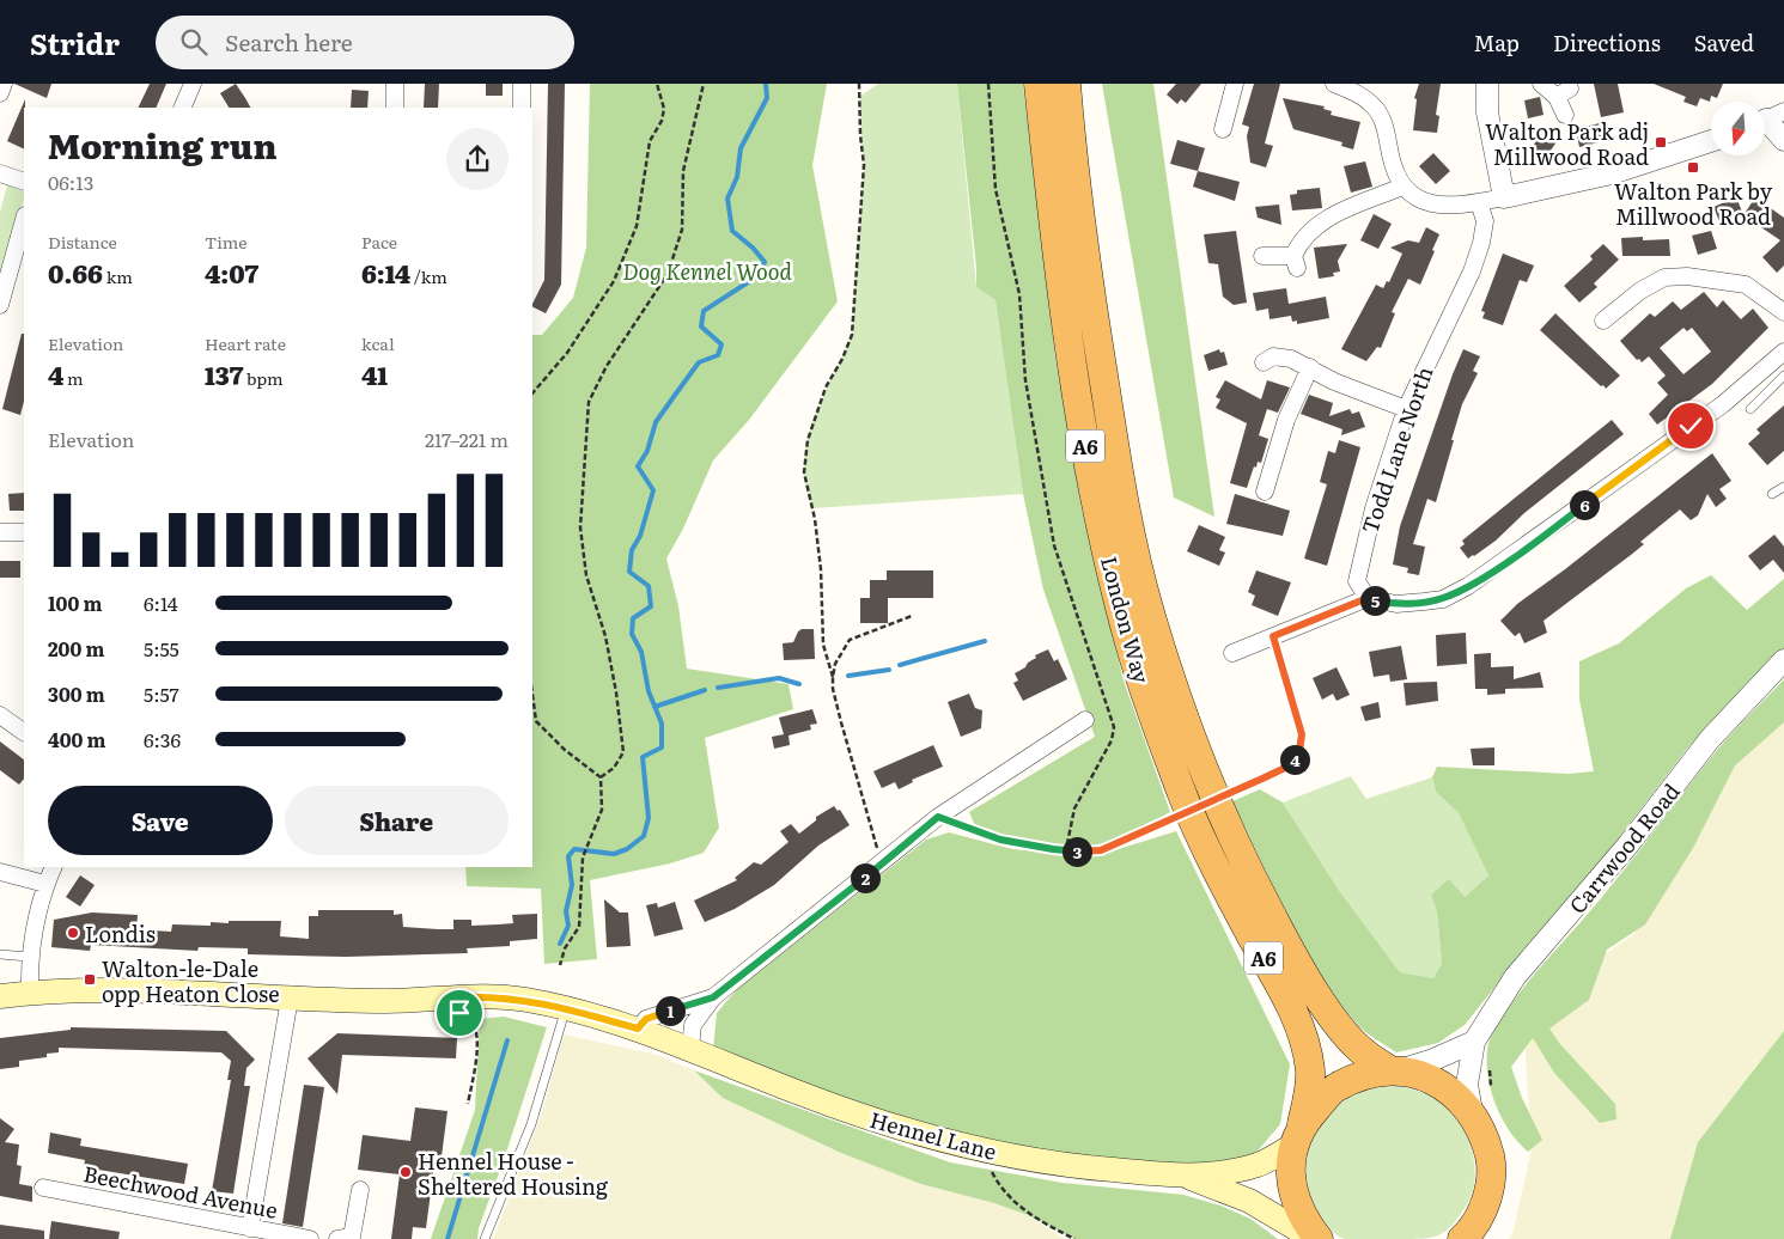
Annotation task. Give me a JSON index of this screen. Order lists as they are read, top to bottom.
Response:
{
  "streets": {
    "highway": ["A6", "London Way"],
    "main road": ["Hennel Lane"],
    "street": ["Todd Lane North", "Carrwood Road", "Beechwood Avenue"]
  },
  "crossings": [
    ["A6", "London Way"],
    ["A6", "Carrwood Road"],
    ["A6", "Hennel Lane"],
    ["London Way", "Hennel Lane"]
  ],
  "parks": ["Dog Kennel Wood"],
  "places": {
    "transit": ["Walton Park adj Millwood Road", "Walton Park by Millwood Road", "Walton-le-Dale opp Heaton Close"],
    "other": ["Londis", "Hennel House - Sheltered Housing"]
  },
  "north": "bottom",
  "page": {
    "header": "Stridr",
    "search": "Search here",
    "nav": ["Map", "Directions", "Saved"],
    "heading": ["Morning run", "06:13"],
    "stats": [
      ["Distance", "0.66 km"],
      ["Time", "4:07"],
      ["Pace", "6:14 /km"],
      ["Elevation", "4 m"],
      ["Heart rate", "137 bpm"],
      ["kcal", "41"]
    ],
    "chart": ["Elevation", "217–221 m"],
    "pins": [
      "6",
      "5",
      "4",
      "3",
      "2",
      "1"
    ],
    "list": [
      {
        "name": "100 m",
        "note": "6:14"
      },
      {
        "name": "200 m",
        "note": "5:55"
      },
      {
        "name": "300 m",
        "note": "5:57"
      },
      {
        "name": "400 m",
        "note": "6:36"
      }
    ],
    "buttons": ["Save", "Share"]
  }
}
